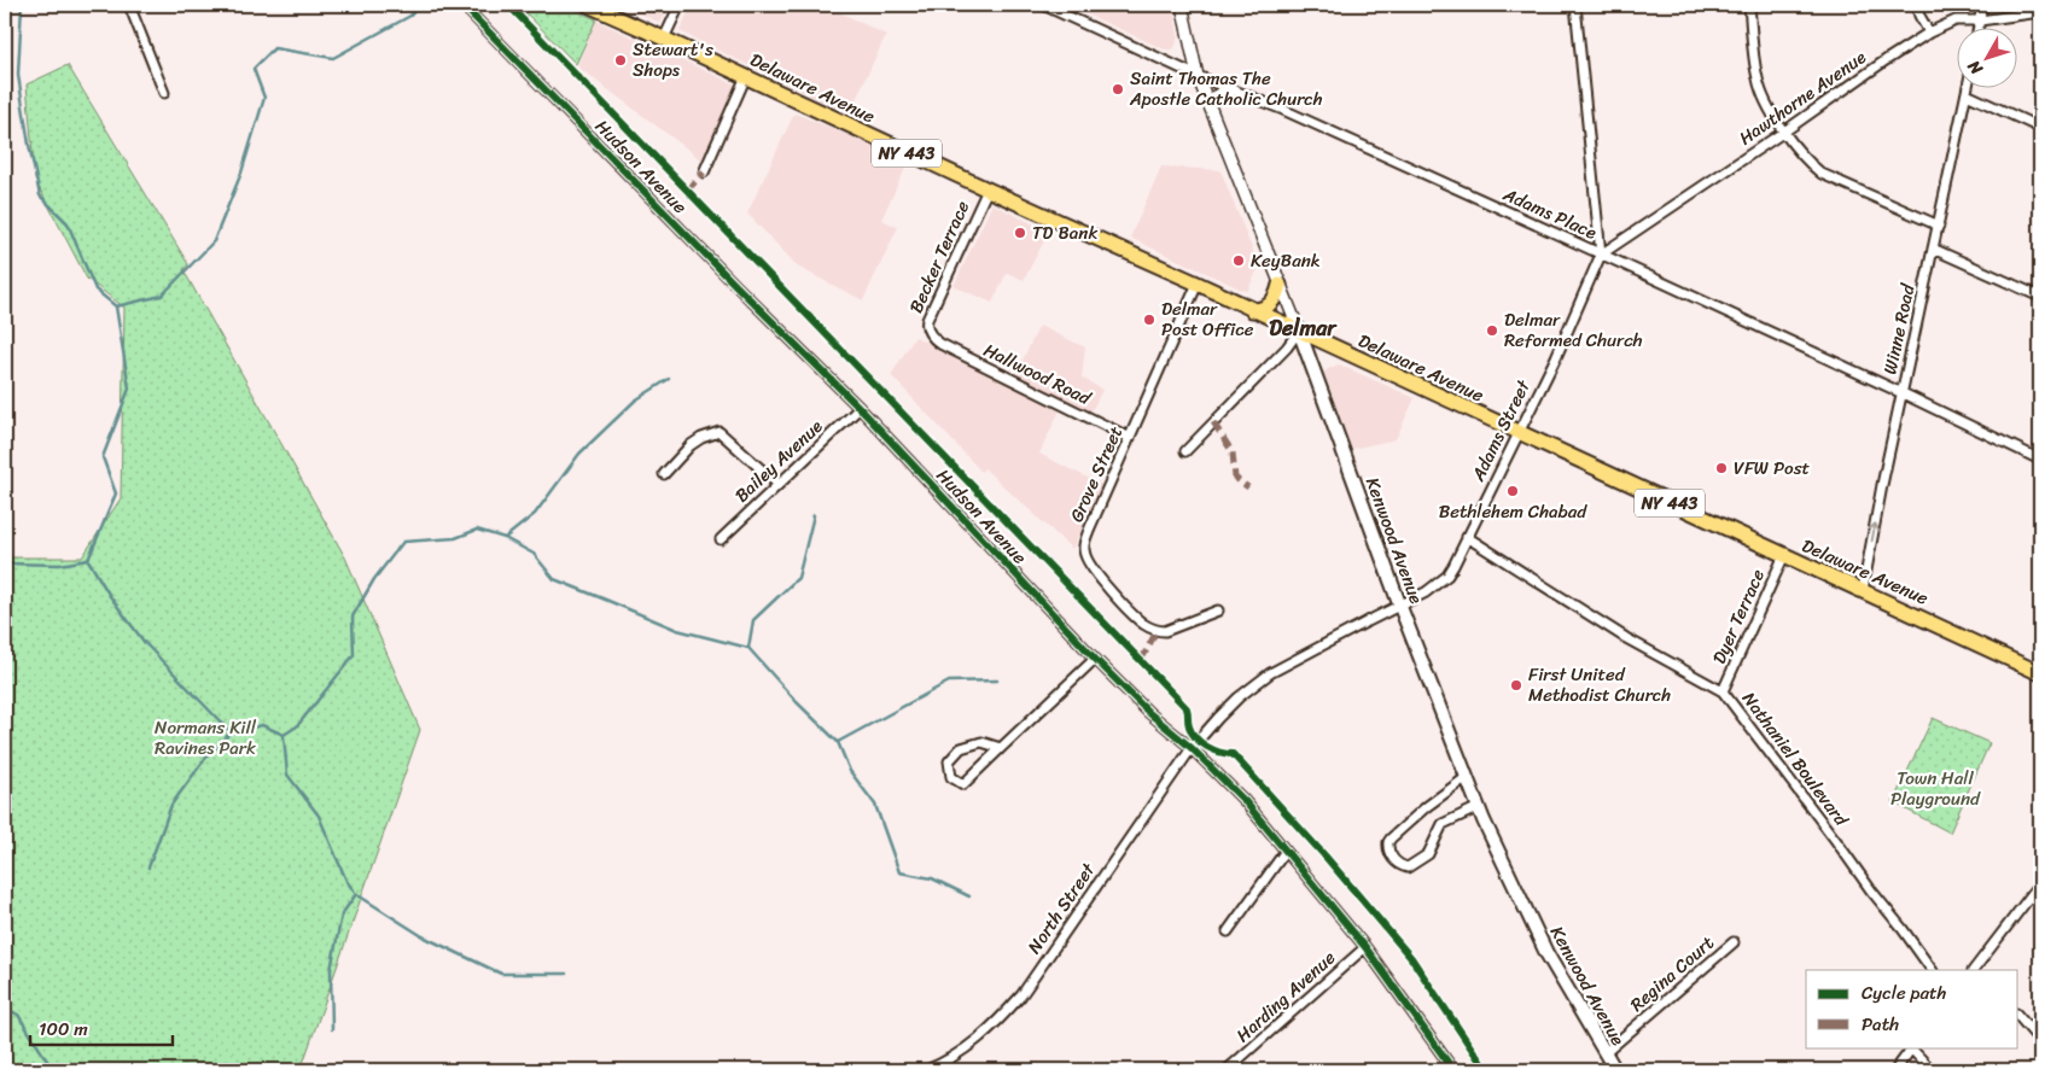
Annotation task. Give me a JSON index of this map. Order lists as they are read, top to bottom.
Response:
{
  "streets": {
    "main road": ["Delaware Avenue", "NY 443", "Kenwood Avenue"],
    "street": [
      "Hawthorne Avenue",
      "Hudson Avenue",
      "Adams Place",
      "Becker Terrace",
      "Winne Road",
      "Hallwood Road",
      "Adams Street",
      "Bailey Avenue",
      "Grove Street",
      "Dyer Terrace",
      "Nathaniel Boulevard",
      "North Street",
      "Regina Court",
      "Harding Avenue"
    ]
  },
  "crossings": [
    ["Delaware Avenue", "Becker Terrace"],
    ["Delaware Avenue", "Winne Road"],
    ["Delaware Avenue", "Adams Street"],
    ["Delaware Avenue", "Grove Street"],
    ["Delaware Avenue", "Kenwood Avenue"],
    ["Delaware Avenue", "Dyer Terrace"],
    ["Hawthorne Avenue", "Adams Place"],
    ["Hawthorne Avenue", "Adams Street"],
    ["Hudson Avenue", "Bailey Avenue"],
    ["Hudson Avenue", "North Street"],
    ["Hudson Avenue", "Harding Avenue"],
    ["Adams Place", "Winne Road"],
    ["Adams Place", "Adams Street"],
    ["Adams Place", "Kenwood Avenue"],
    ["Becker Terrace", "Hallwood Road"],
    ["Hallwood Road", "Grove Street"],
    ["Adams Street", "Kenwood Avenue"],
    ["Adams Street", "Nathaniel Boulevard"],
    ["Adams Street", "North Street"],
    ["Kenwood Avenue", "Regina Court"],
    ["Dyer Terrace", "Nathaniel Boulevard"]
  ],
  "one_way": ["Winne Road"],
  "districts": ["Delmar"],
  "parks": ["Normans Kill Ravines Park", "Town Hall Playground"],
  "places": [
    "Stewart's Shops",
    "Saint Thomas The Apostle Catholic Church",
    "TD Bank",
    "KeyBank",
    "Delmar Post Office",
    "Delmar Reformed Church",
    "VFW Post",
    "Bethlehem Chabad",
    "First United Methodist Church"
  ],
  "legend": ["Cycle path", "Path"],
  "scale_bar": "100 m",
  "north": "bottom left"
}
